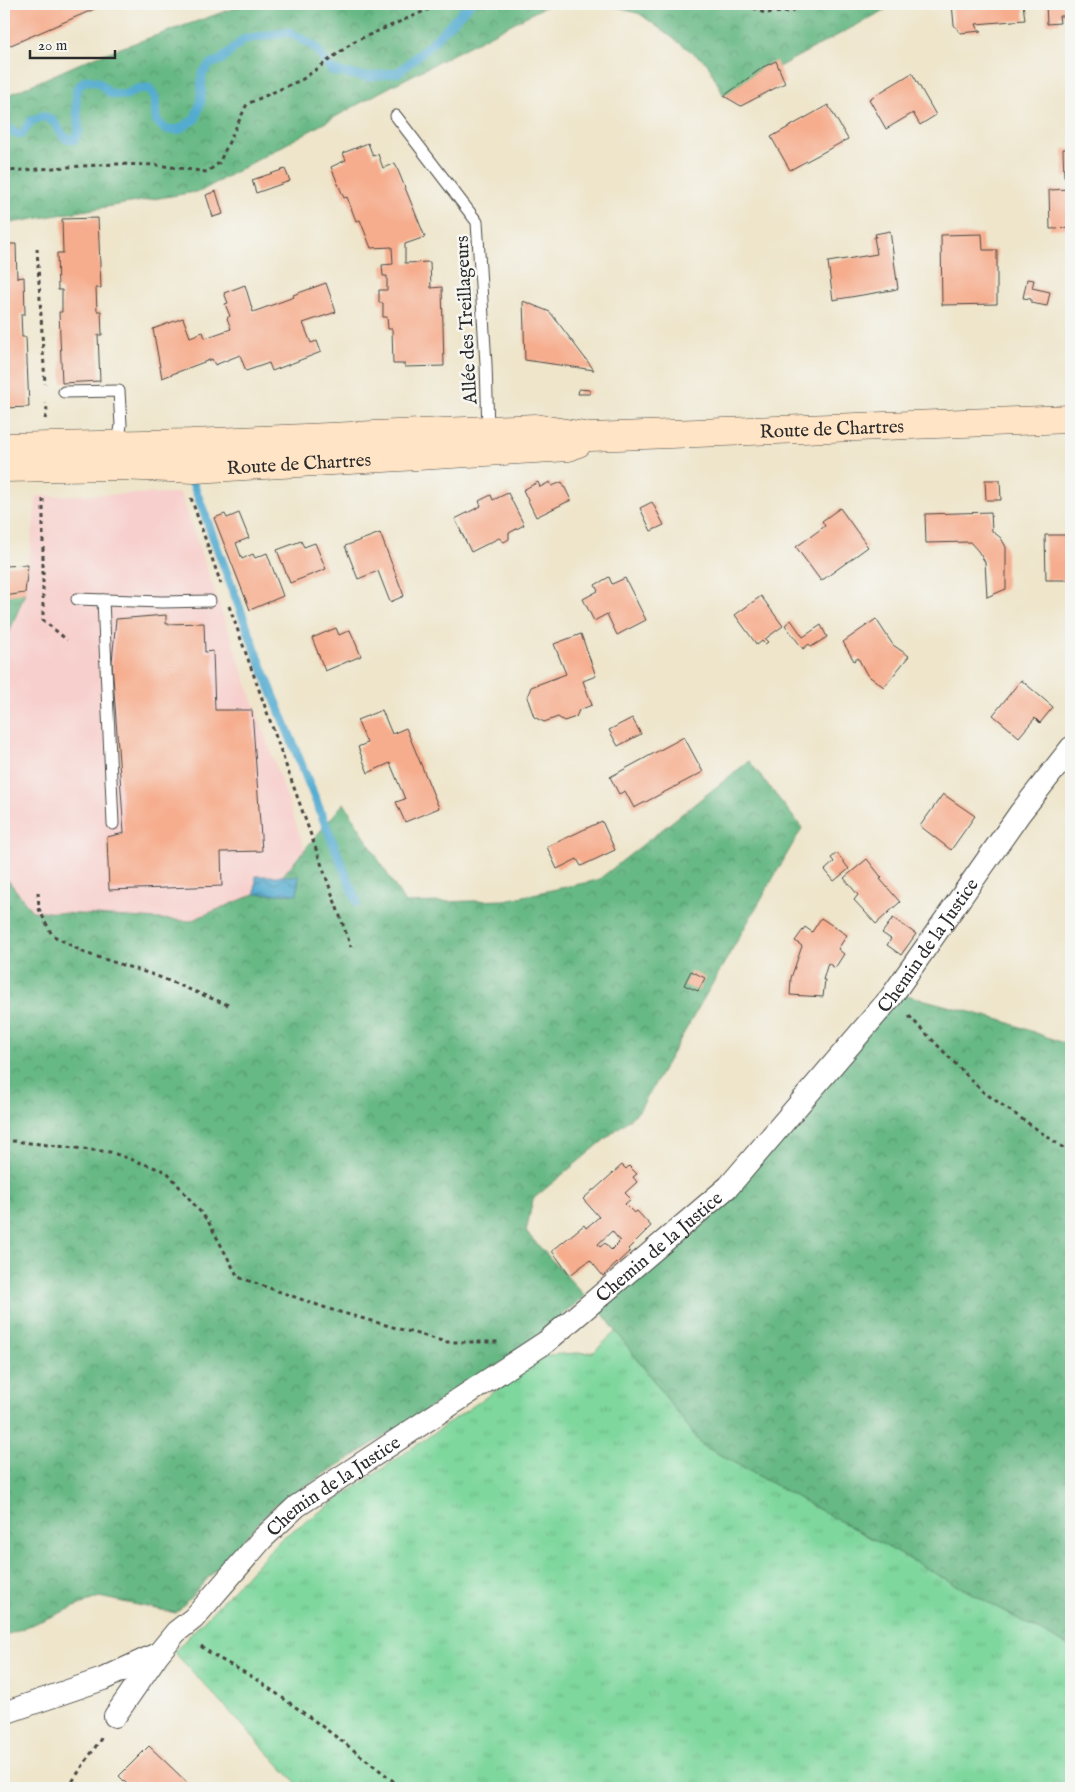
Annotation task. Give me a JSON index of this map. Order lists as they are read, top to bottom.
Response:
{
  "streets": {
    "main road": ["Route de Chartres"],
    "street": ["Chemin de la Justice"],
    "lane": ["Allée des Treillageurs"]
  },
  "crossings": [
    ["Allée des Treillageurs", "Route de Chartres"]
  ],
  "scale_bar": "20 m"
}
